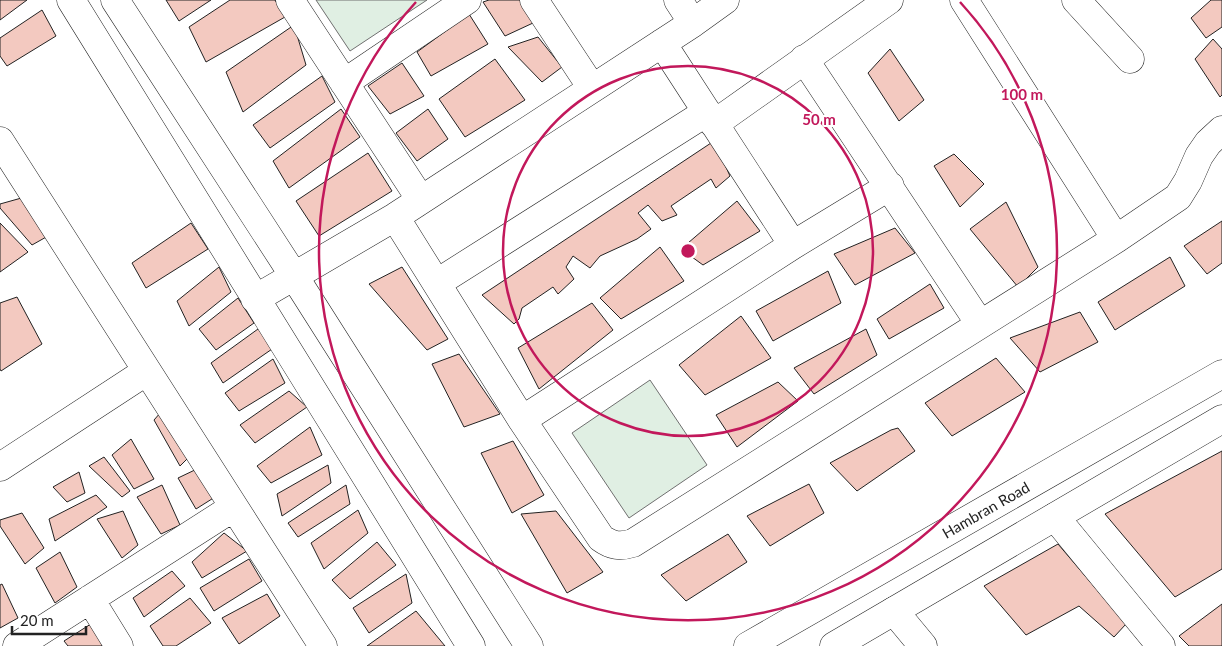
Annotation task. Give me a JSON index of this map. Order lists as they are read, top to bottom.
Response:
{
  "streets": {
    "street": ["Hambran Road"]
  },
  "scale_bar": "20 m",
  "rings": ["100 m", "50 m"]
}
